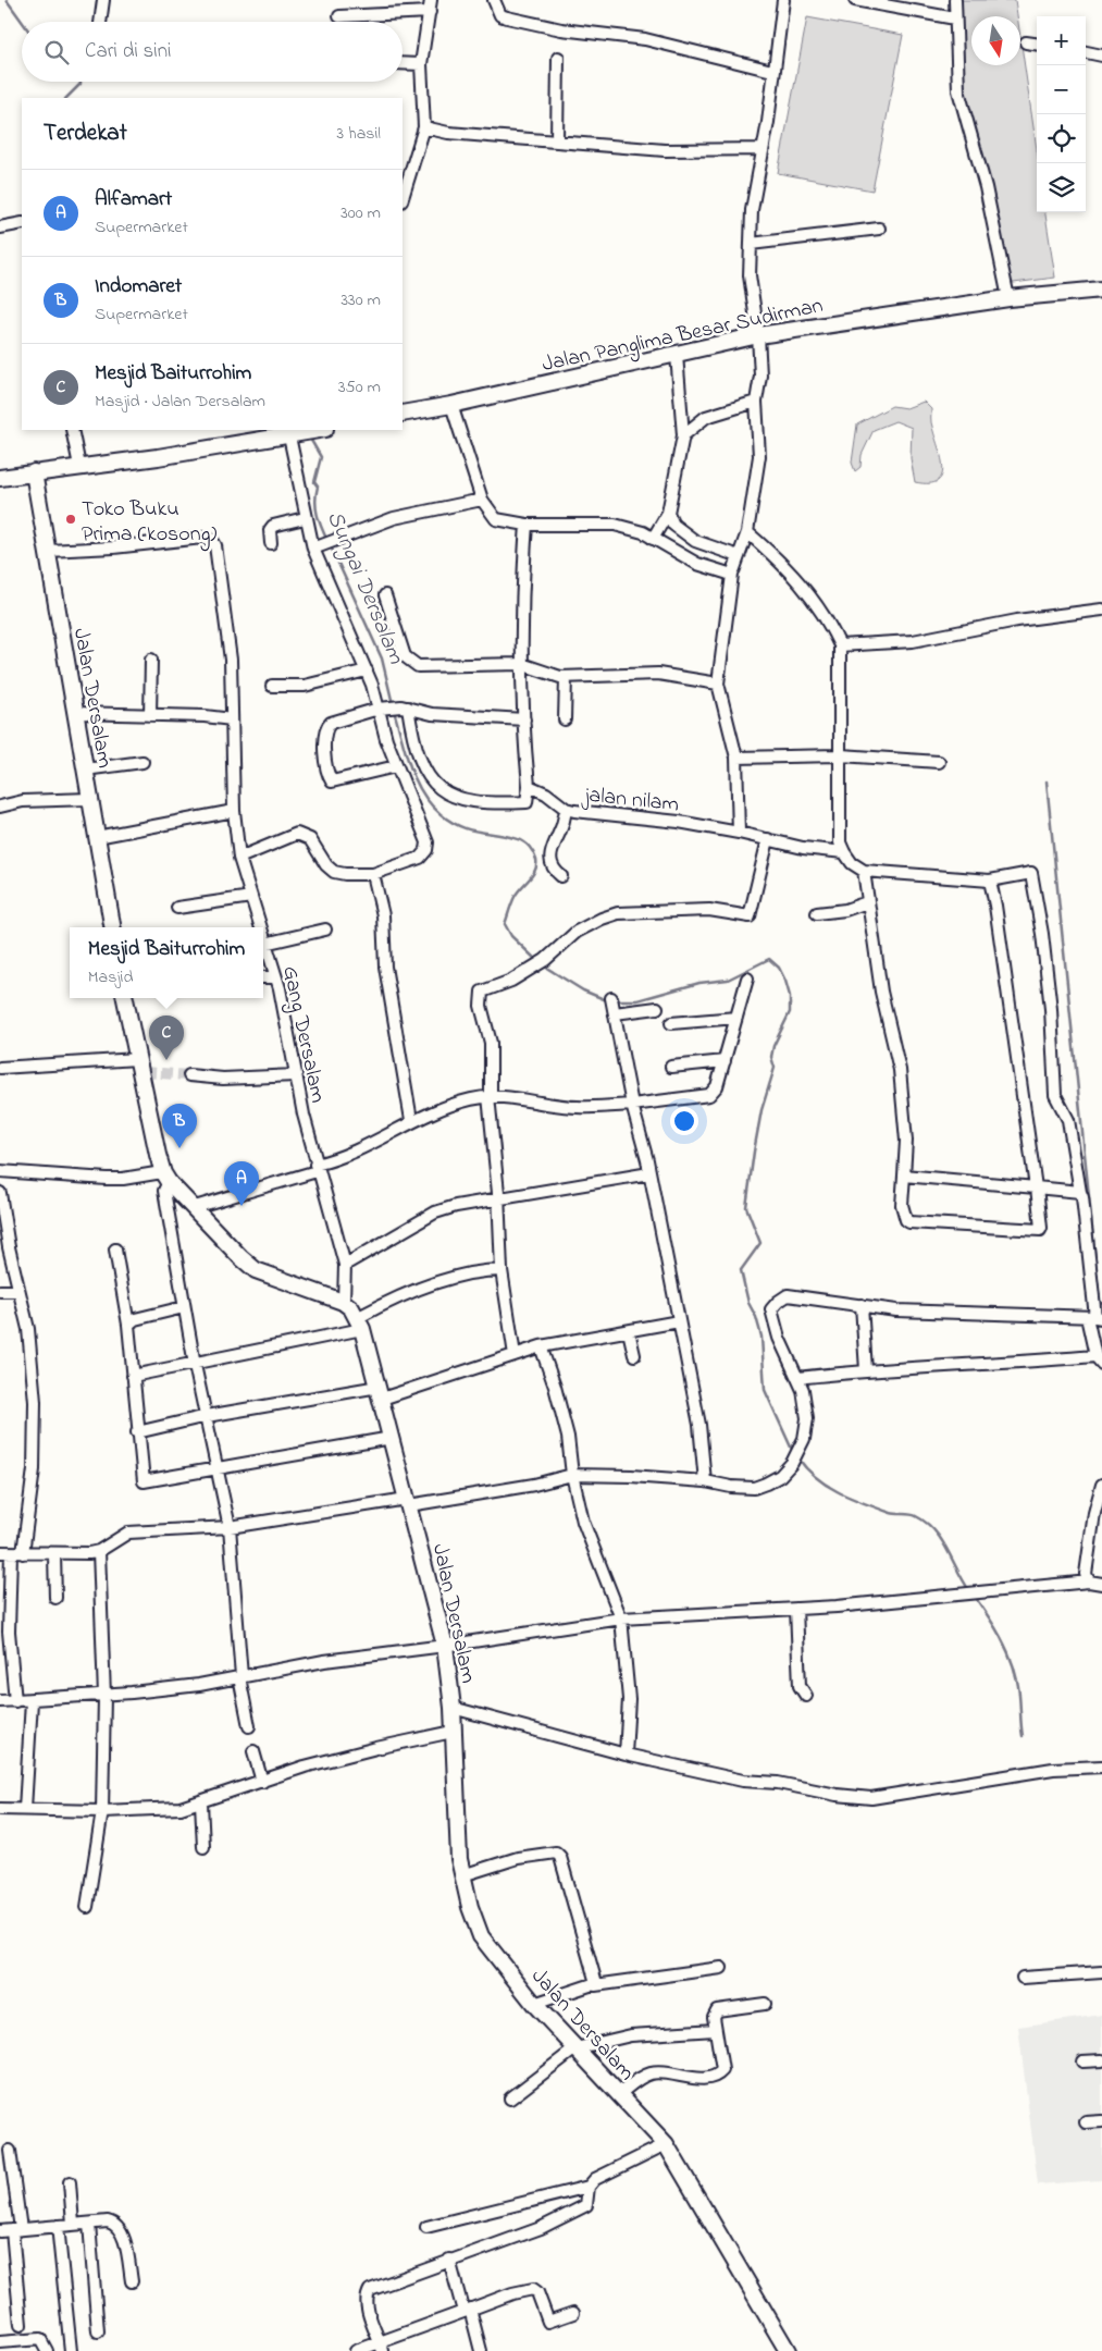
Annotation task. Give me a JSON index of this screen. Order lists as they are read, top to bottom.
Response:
{
  "streets": {
    "main road": ["Jalan Panglima Besar Sudirman", "Jalan Dersalam"],
    "street": ["jalan nilam", "Gang Dersalam"]
  },
  "crossings": [
    ["Jalan Dersalam", "Gang Dersalam"]
  ],
  "water": ["Sungai Dersalam"],
  "places": ["Toko Buku Prima (kosong)"],
  "north": "bottom",
  "page": {
    "map_buttons": ["+", "−"],
    "search": "Cari di sini",
    "heading": ["Terdekat", "3 hasil"],
    "list": [
      {
        "mark": "A",
        "name": "Alfamart",
        "note": "Supermarket",
        "value": "300 m"
      },
      {
        "mark": "B",
        "name": "Indomaret",
        "note": "Supermarket",
        "value": "330 m"
      },
      {
        "mark": "C",
        "name": "Mesjid Baiturrohim",
        "note": "Masjid · Jalan Dersalam",
        "value": "350 m"
      }
    ],
    "popup": ["Mesjid Baiturrohim", "Masjid"],
    "pins": ["C", "B", "A"]
  }
}
